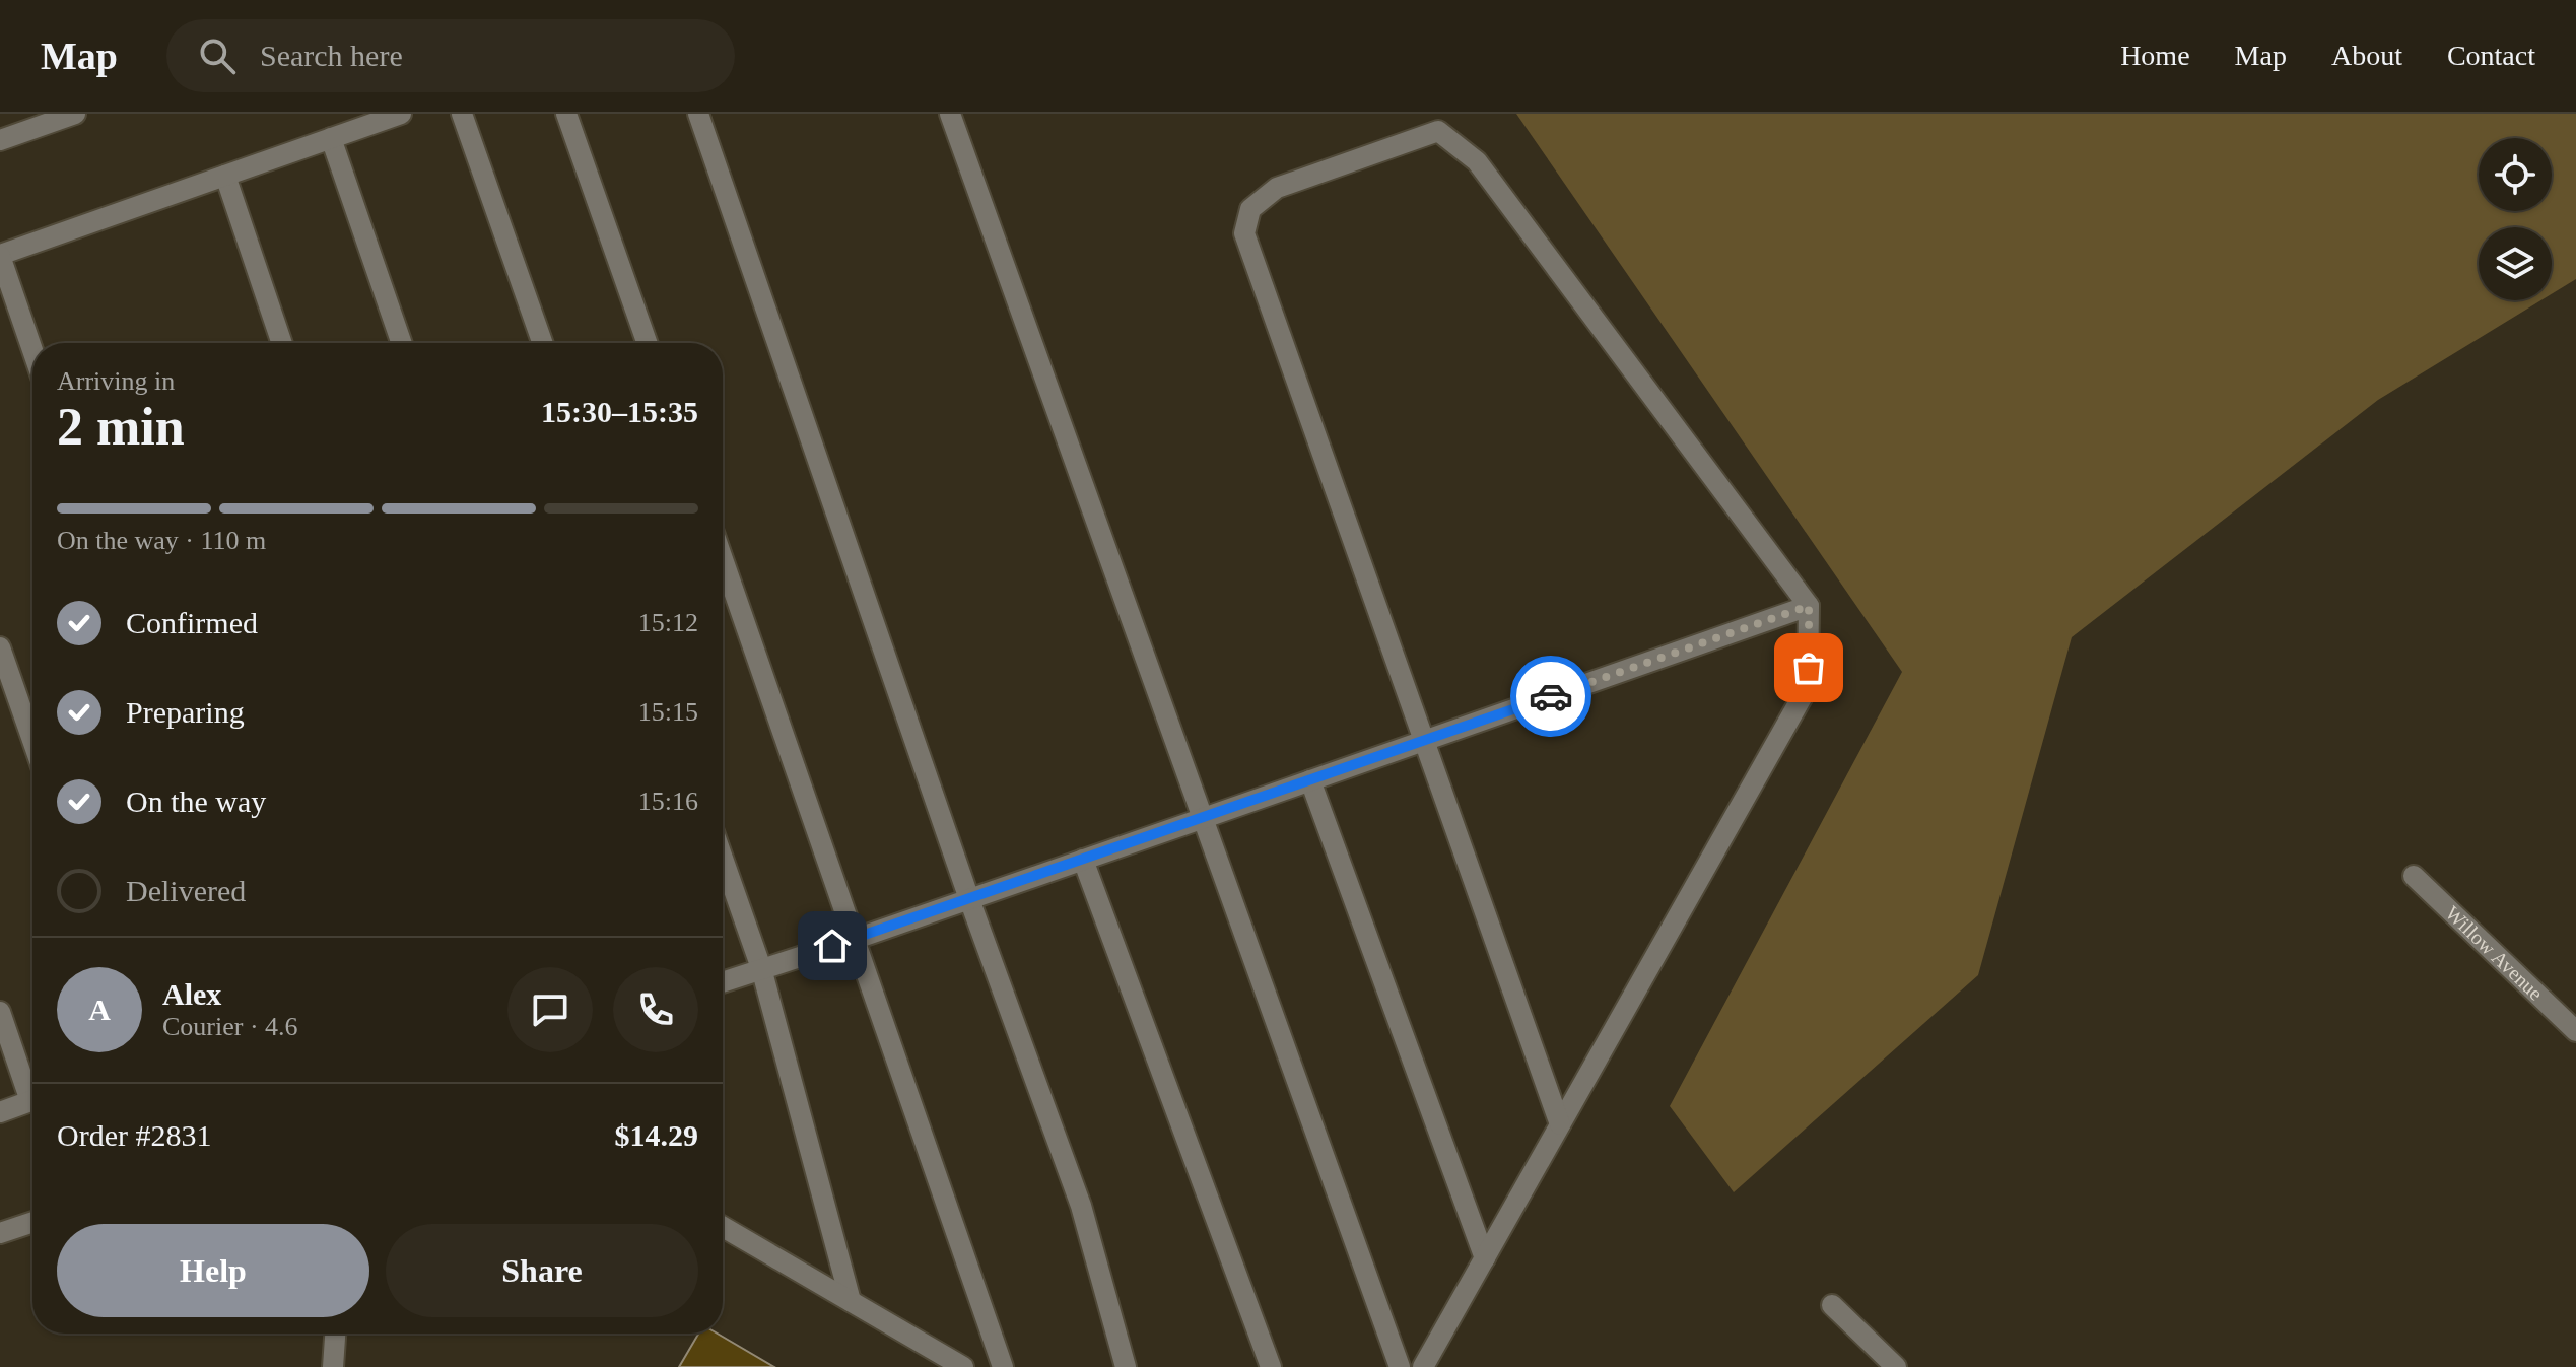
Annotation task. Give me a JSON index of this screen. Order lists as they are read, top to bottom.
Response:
{
  "streets": {
    "street": ["Willow Avenue"]
  },
  "page": {
    "header": "Map",
    "search": "Search here",
    "nav": [
      "Home",
      "Map",
      "About",
      "Contact"
    ],
    "heading": ["2 min", "Arriving in", "15:30–15:35"],
    "panel": [
      "Alex",
      "Courier · 4.6",
      "Order #2831",
      "$14.29"
    ],
    "bar": "On the way · 110 m",
    "list": [
      ["Confirmed", "15:12"],
      ["Preparing", "15:15"],
      ["On the way", "15:16"],
      "Delivered"
    ],
    "round": "A",
    "buttons": ["Help", "Share"]
  }
}
